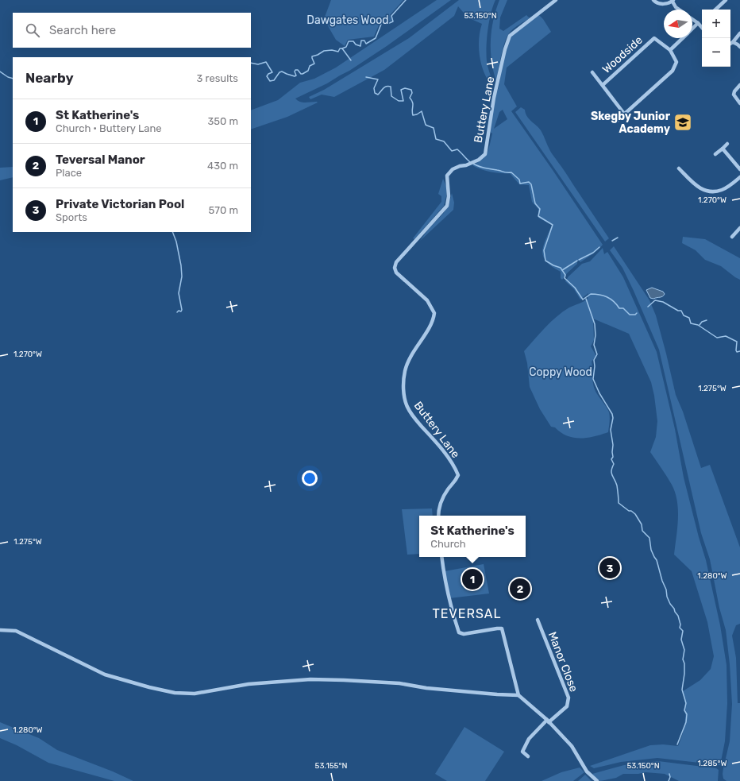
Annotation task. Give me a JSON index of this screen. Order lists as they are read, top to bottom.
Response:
{
  "streets": {
    "street": ["Woodside", "Buttery Lane", "Manor Close"]
  },
  "districts": ["TEVERSAL"],
  "parks": ["Dawgates Wood", "Coppy Wood"],
  "places": {
    "school or university": ["Skegby Junior Academy"]
  },
  "north": "left",
  "page": {
    "map_buttons": ["+", "−"],
    "search": "Search here",
    "heading": ["Nearby", "3 results"],
    "list": [
      {
        "mark": "1",
        "name": "St Katherine's",
        "note": "Church · Buttery Lane",
        "value": "350 m"
      },
      {
        "mark": "2",
        "name": "Teversal Manor",
        "note": "Place",
        "value": "430 m"
      },
      {
        "mark": "3",
        "name": "Private Victorian Pool",
        "note": "Sports",
        "value": "570 m"
      }
    ],
    "popup": ["St Katherine's", "Church"],
    "pins": ["3", "1", "2"]
  },
  "coordinates": [
    "53.150°N",
    "1.270°W",
    "1.275°W",
    "1.280°W",
    "1.285°W",
    "53.155°N"
  ]
}
